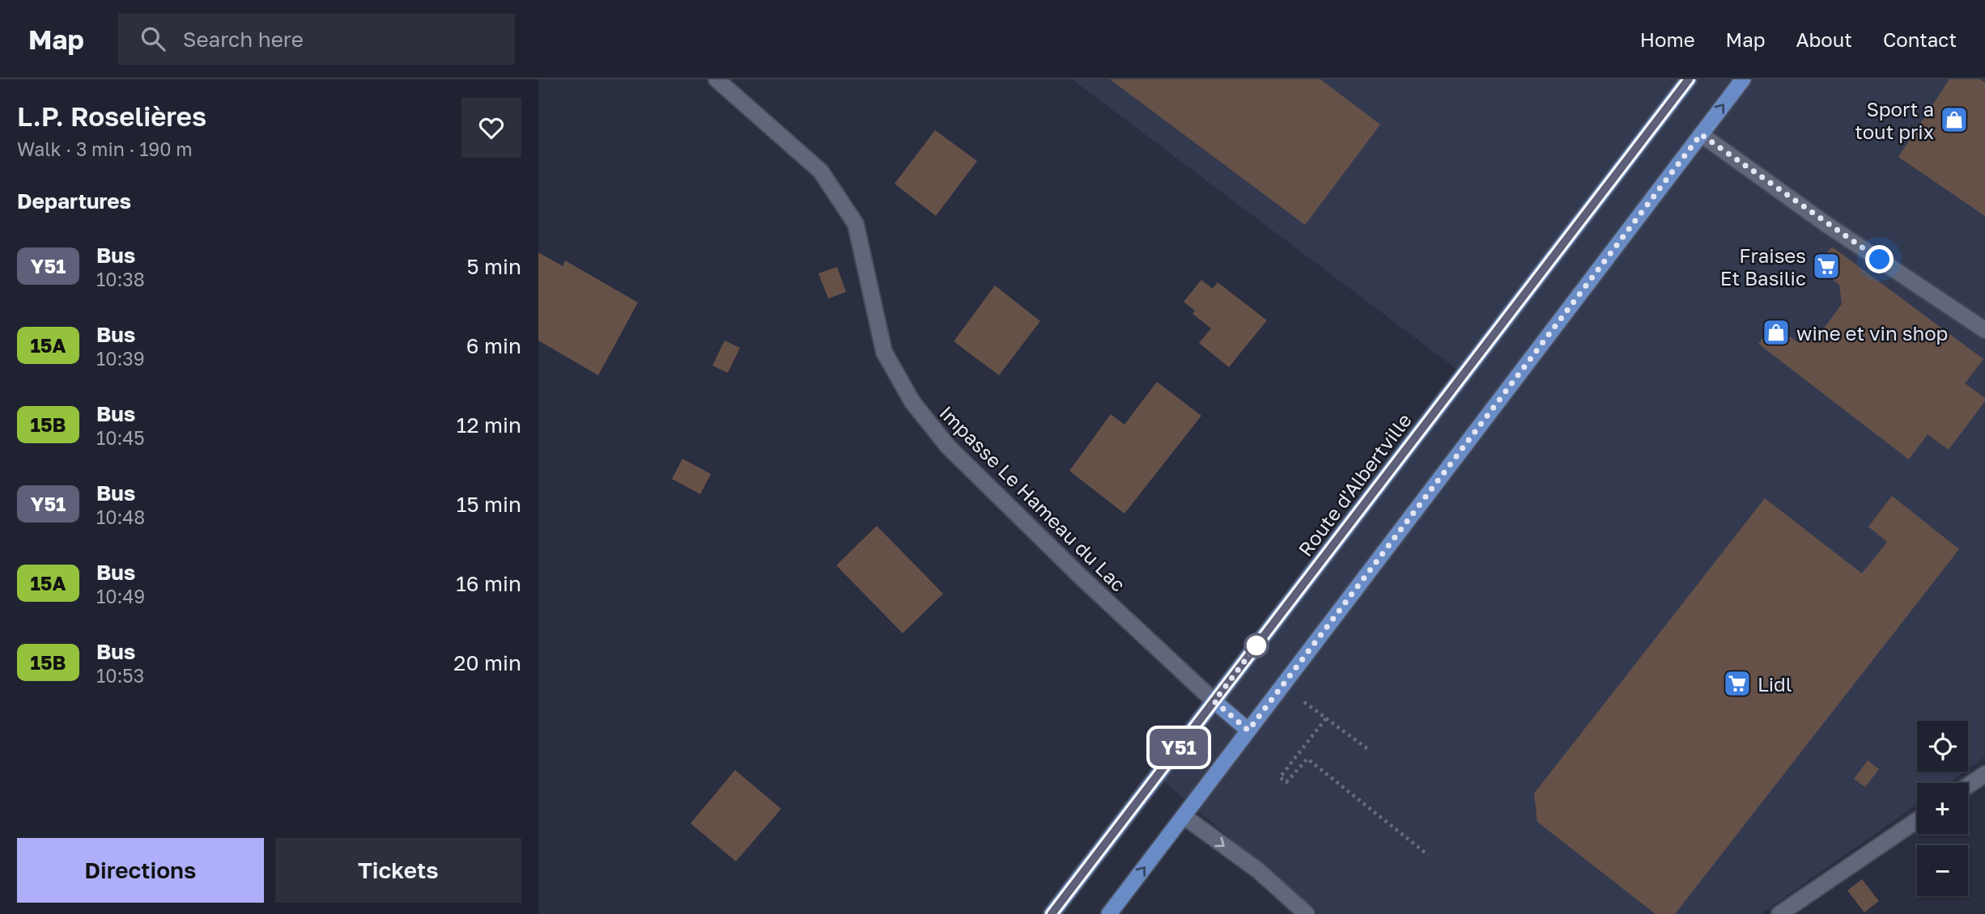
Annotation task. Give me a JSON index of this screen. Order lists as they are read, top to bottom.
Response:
{
  "streets": {
    "main road": ["Route d'Albertville"],
    "street": ["Impasse Le Hameau du Lac"]
  },
  "crossings": [
    ["Route d'Albertville", "Impasse Le Hameau du Lac"]
  ],
  "places": {
    "shop": ["Sport a tout prix", "wine et vin shop"],
    "supermarket": ["Fraises Et Basilic", "Lidl"]
  },
  "lines": ["bus line Y51"],
  "page": {
    "header": "Map",
    "search": "Search here",
    "nav": [
      "Home",
      "Map",
      "About",
      "Contact"
    ],
    "heading": [
      ["L.P. Roselières", "Walk · 3 min · 190 m"],
      "Departures"
    ],
    "on_map": "Y51",
    "list": [
      {
        "mark": "Y51",
        "name": "Bus",
        "note": "10:38",
        "value": "5 min"
      },
      {
        "mark": "15A",
        "name": "Bus",
        "note": "10:39",
        "value": "6 min"
      },
      {
        "mark": "15B",
        "name": "Bus",
        "note": "10:45",
        "value": "12 min"
      },
      {
        "mark": "Y51",
        "name": "Bus",
        "note": "10:48",
        "value": "15 min"
      },
      {
        "mark": "15A",
        "name": "Bus",
        "note": "10:49",
        "value": "16 min"
      },
      {
        "mark": "15B",
        "name": "Bus",
        "note": "10:53",
        "value": "20 min"
      }
    ],
    "map_buttons": ["+", "−"],
    "buttons": ["Directions", "Tickets"]
  }
}
